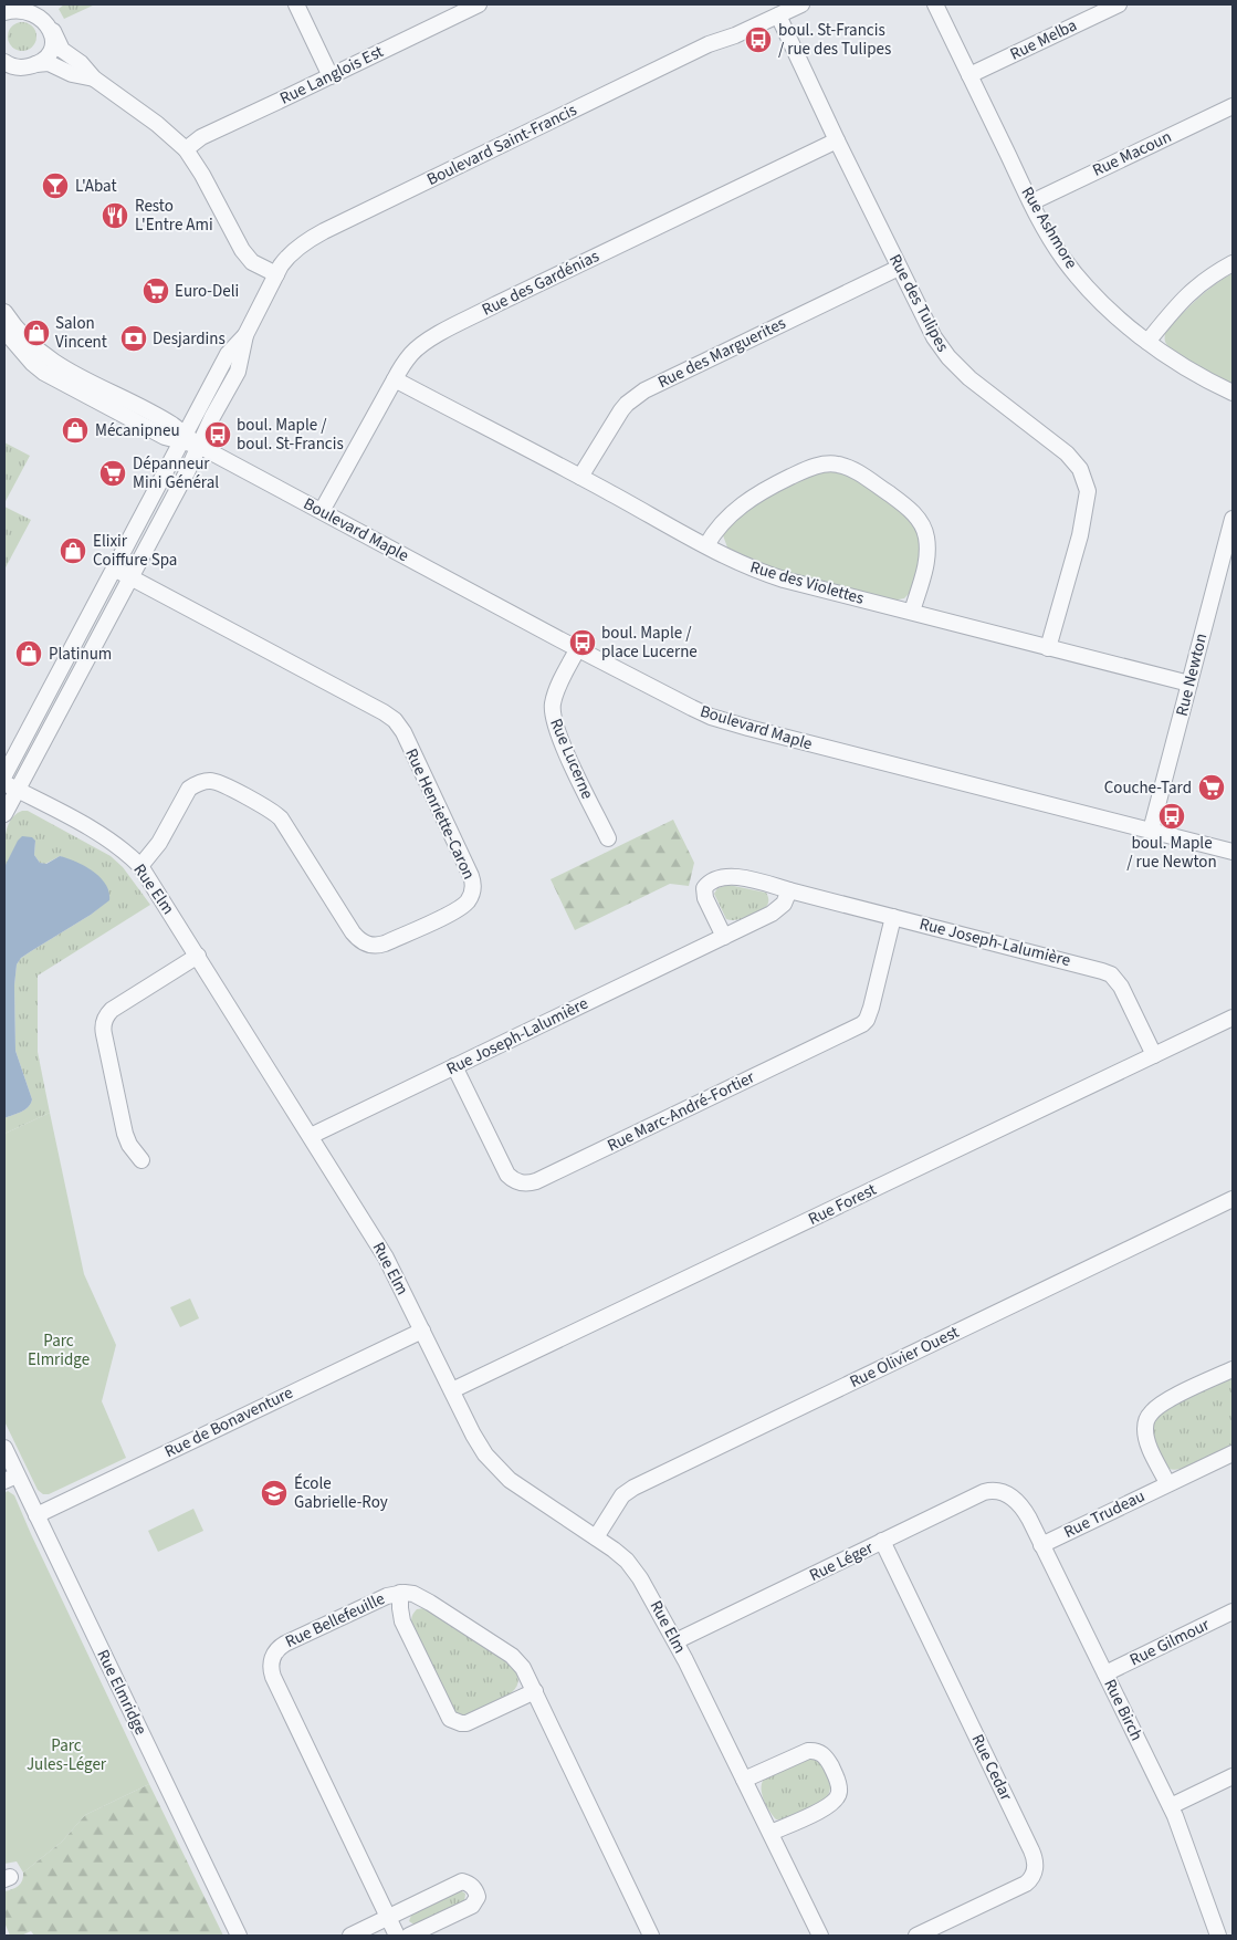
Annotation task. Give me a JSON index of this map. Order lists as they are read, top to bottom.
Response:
{
  "streets": {
    "street": [
      "Rue Melba",
      "Rue Langlois Est",
      "Boulevard Saint-Francis",
      "Rue Macoun",
      "Rue Ashmore",
      "Rue des Gardénias",
      "Rue des Tulipes",
      "Rue des Marguerites",
      "Boulevard Maple",
      "Rue des Violettes",
      "Rue Newton",
      "Rue Lucerne",
      "Rue Henriette-Caron",
      "Rue Elm",
      "Rue Joseph-Lalumière",
      "Rue Marc-André-Fortier",
      "Rue Forest",
      "Rue Olivier Ouest",
      "Rue de Bonaventure",
      "Rue Trudeau",
      "Rue Léger",
      "Rue Bellefeuille",
      "Rue Gilmour",
      "Rue Elmridge",
      "Rue Birch",
      "Rue Cedar"
    ]
  },
  "crossings": [
    ["Rue Melba", "Rue Ashmore"],
    ["Boulevard Saint-Francis", "Rue des Tulipes"],
    ["Boulevard Saint-Francis", "Boulevard Maple"],
    ["Boulevard Saint-Francis", "Rue Henriette-Caron"],
    ["Boulevard Saint-Francis", "Rue Elm"],
    ["Rue Macoun", "Rue Ashmore"],
    ["Rue des Gardénias", "Rue des Tulipes"],
    ["Rue des Gardénias", "Boulevard Maple"],
    ["Rue des Gardénias", "Rue des Violettes"],
    ["Rue des Tulipes", "Rue des Marguerites"],
    ["Rue des Tulipes", "Rue des Violettes"],
    ["Rue des Marguerites", "Rue des Violettes"],
    ["Boulevard Maple", "Rue Newton"],
    ["Boulevard Maple", "Rue Lucerne"],
    ["Rue des Violettes", "Rue Newton"],
    ["Rue Henriette-Caron", "Rue Elm"],
    ["Rue Elm", "Rue Joseph-Lalumière"],
    ["Rue Elm", "Rue Forest"],
    ["Rue Elm", "Rue Olivier Ouest"],
    ["Rue Elm", "Rue de Bonaventure"],
    ["Rue Elm", "Rue Léger"],
    ["Rue Joseph-Lalumière", "Rue Marc-André-Fortier"],
    ["Rue Joseph-Lalumière", "Rue Forest"],
    ["Rue de Bonaventure", "Rue Elmridge"],
    ["Rue Trudeau", "Rue Birch"],
    ["Rue Léger", "Rue Birch"],
    ["Rue Léger", "Rue Cedar"],
    ["Rue Gilmour", "Rue Birch"]
  ],
  "parks": ["Parc Elmridge", "Parc Jules-Léger"],
  "places": {
    "bus stop": [
      "boul. St-Francis / rue des Tulipes",
      "boul. Maple / boul. St-Francis",
      "boul. Maple / place Lucerne",
      "boul. Maple / rue Newton"
    ],
    "bar": ["L'Abat"],
    "restaurant": ["Resto L'Entre Ami"],
    "supermarket": ["Euro-Deli", "Dépanneur Mini Général", "Couche-Tard"],
    "shop": [
      "Salon Vincent",
      "Mécanipneu",
      "Elixir Coiffure Spa",
      "Platinum"
    ],
    "bank": ["Desjardins"],
    "school or university": ["École Gabrielle-Roy"]
  }
}
